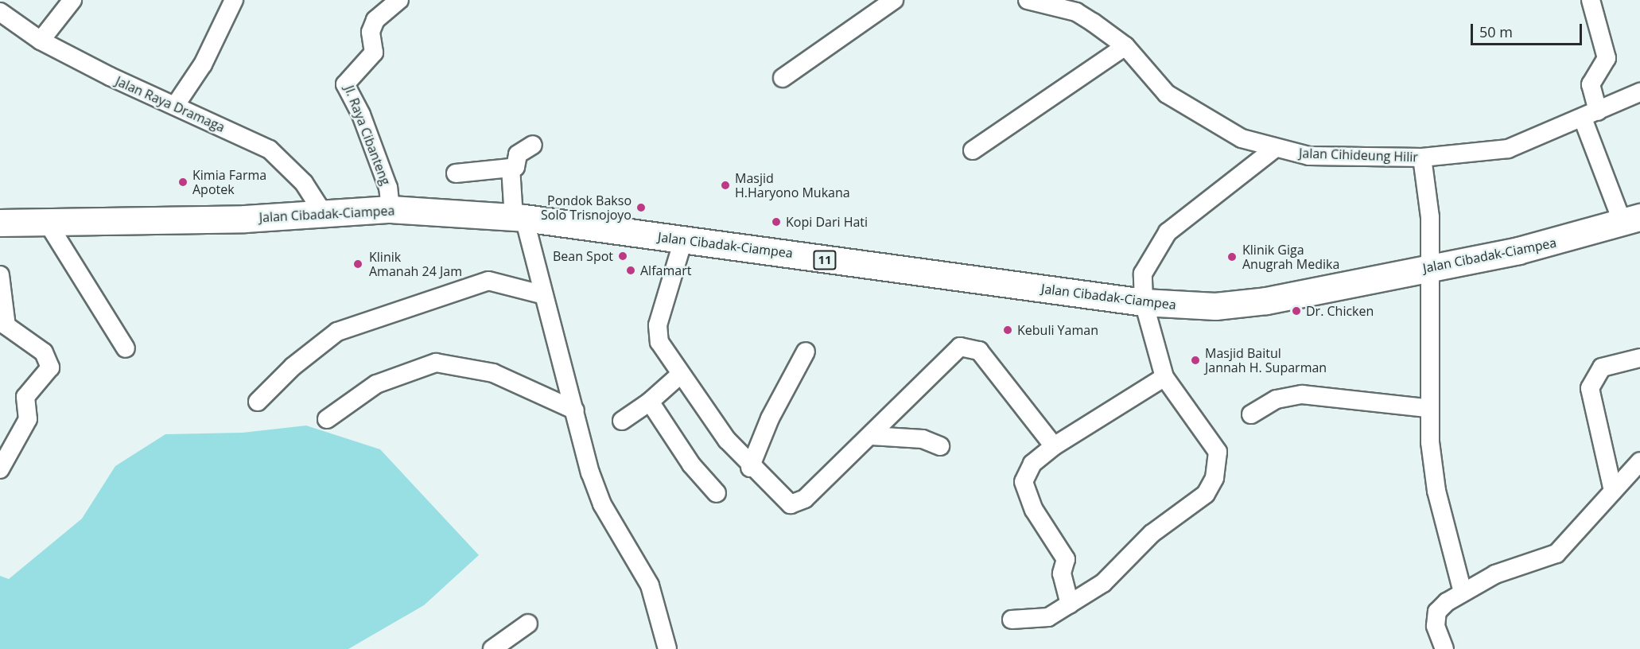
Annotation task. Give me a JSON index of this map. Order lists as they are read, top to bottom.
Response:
{
  "streets": {
    "highway": ["Jalan Cibadak-Ciampea", "11"],
    "street": ["Jalan Raya Dramaga", "Jl. Raya Cibanteng", "Jalan Cihideung Hilir"]
  },
  "crossings": [
    ["Jalan Raya Dramaga", "Jalan Cibadak-Ciampea"],
    ["Jl. Raya Cibanteng", "Jalan Cibadak-Ciampea"]
  ],
  "places": [
    "Kimia Farma Apotek",
    "Masjid H.Haryono Mukana",
    "Pondok Bakso Solo Trisnojoyo",
    "Kopi Dari Hati",
    "Bean Spot",
    "Klinik Giga Anugrah Medika",
    "Klinik Amanah 24 Jam",
    "Alfamart",
    "Dr. Chicken",
    "Kebuli Yaman",
    "Masjid Baitul Jannah H. Suparman"
  ],
  "scale_bar": "50 m"
}
